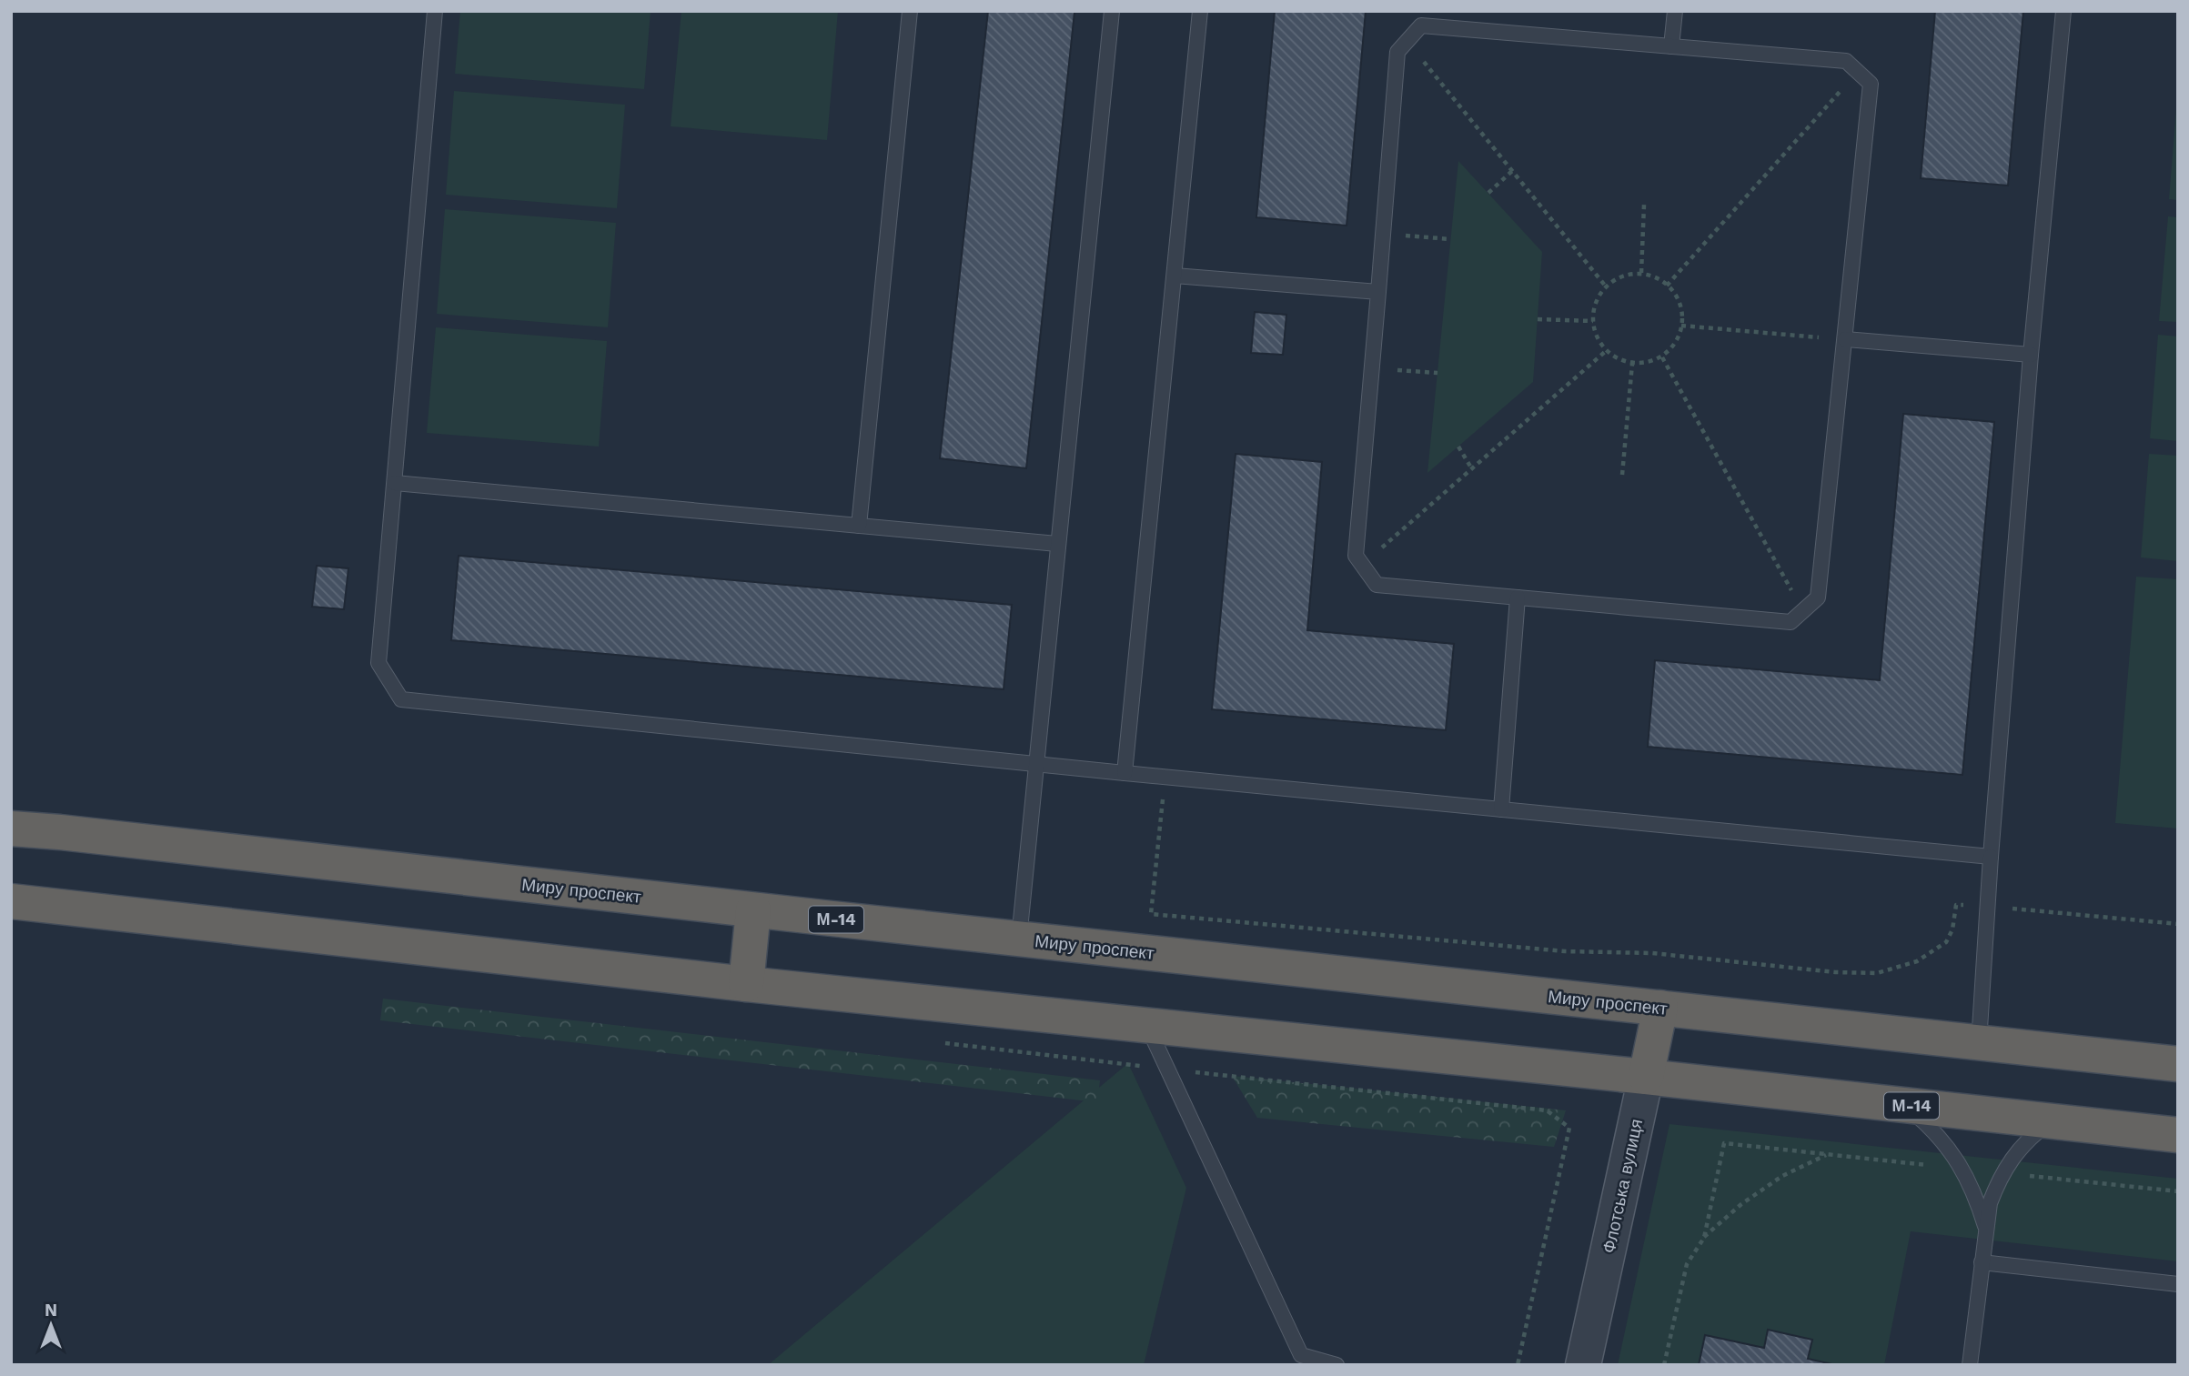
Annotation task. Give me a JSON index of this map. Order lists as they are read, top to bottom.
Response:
{
  "streets": {
    "highway": ["Миру проспект", "М-14", "Флотська вулиця"]
  },
  "crossings": [
    ["Миру проспект", "Флотська вулиця"],
    ["М-14", "Флотська вулиця"]
  ],
  "north": "top"
}
